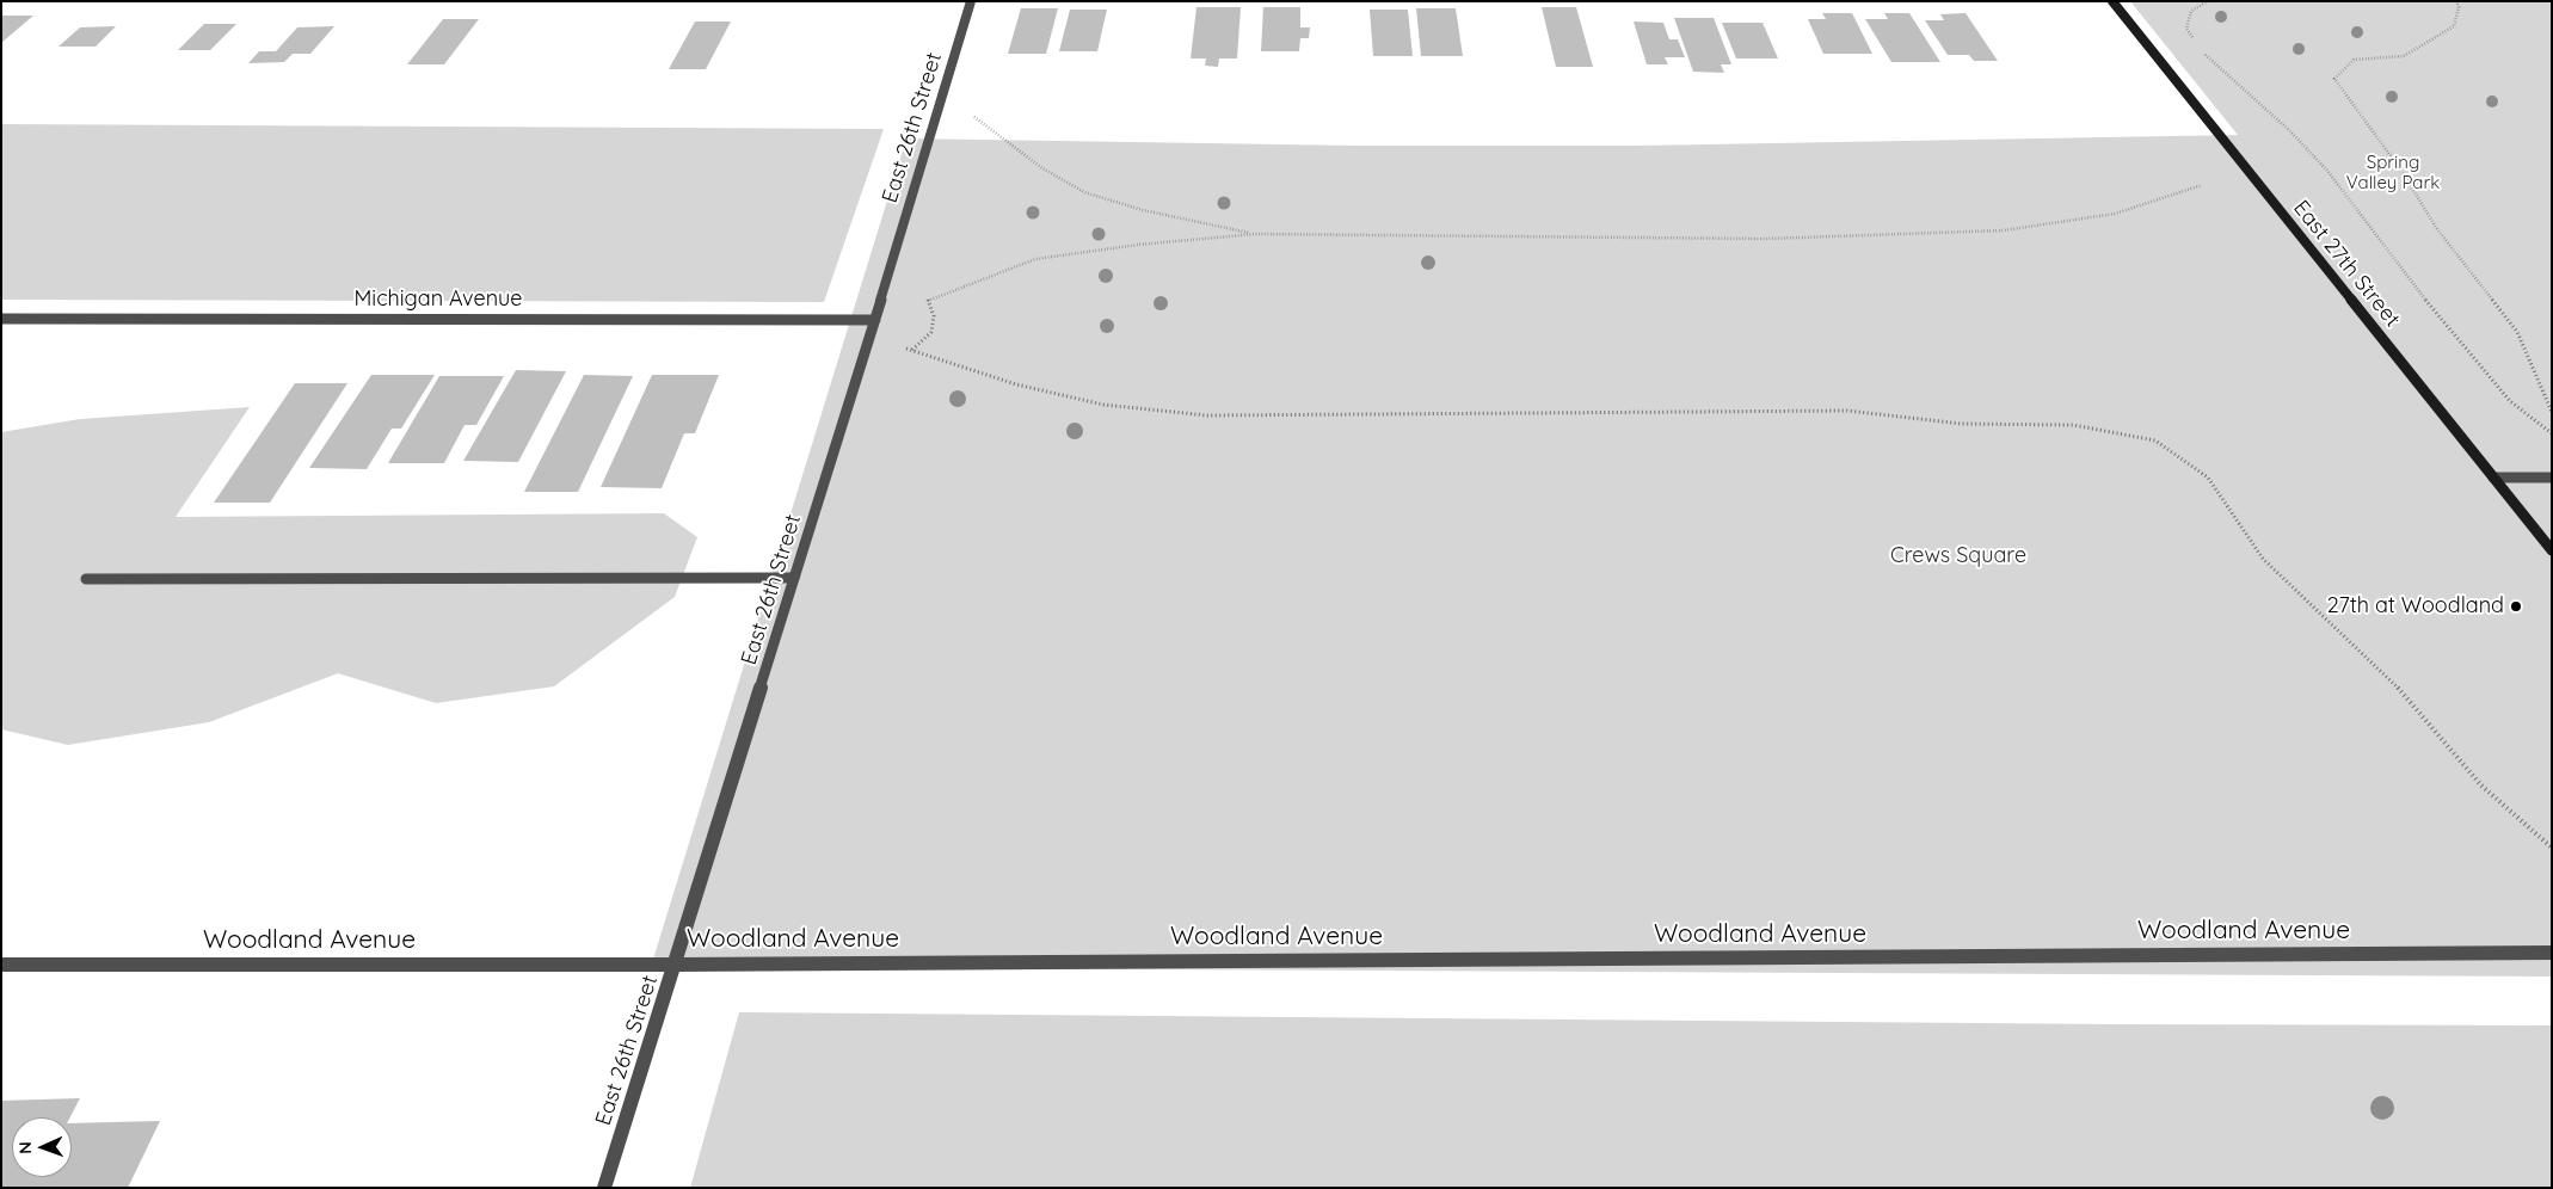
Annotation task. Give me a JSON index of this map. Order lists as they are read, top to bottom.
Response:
{
  "streets": {
    "main road": ["East 27th Street"],
    "street": ["East 26th Street", "Michigan Avenue", "Woodland Avenue"]
  },
  "crossings": [
    ["East 26th Street", "Michigan Avenue"],
    ["East 26th Street", "Woodland Avenue"]
  ],
  "parks": ["Spring Valley Park", "Crews Square"],
  "places": ["27th at Woodland"],
  "north": "left"
}
